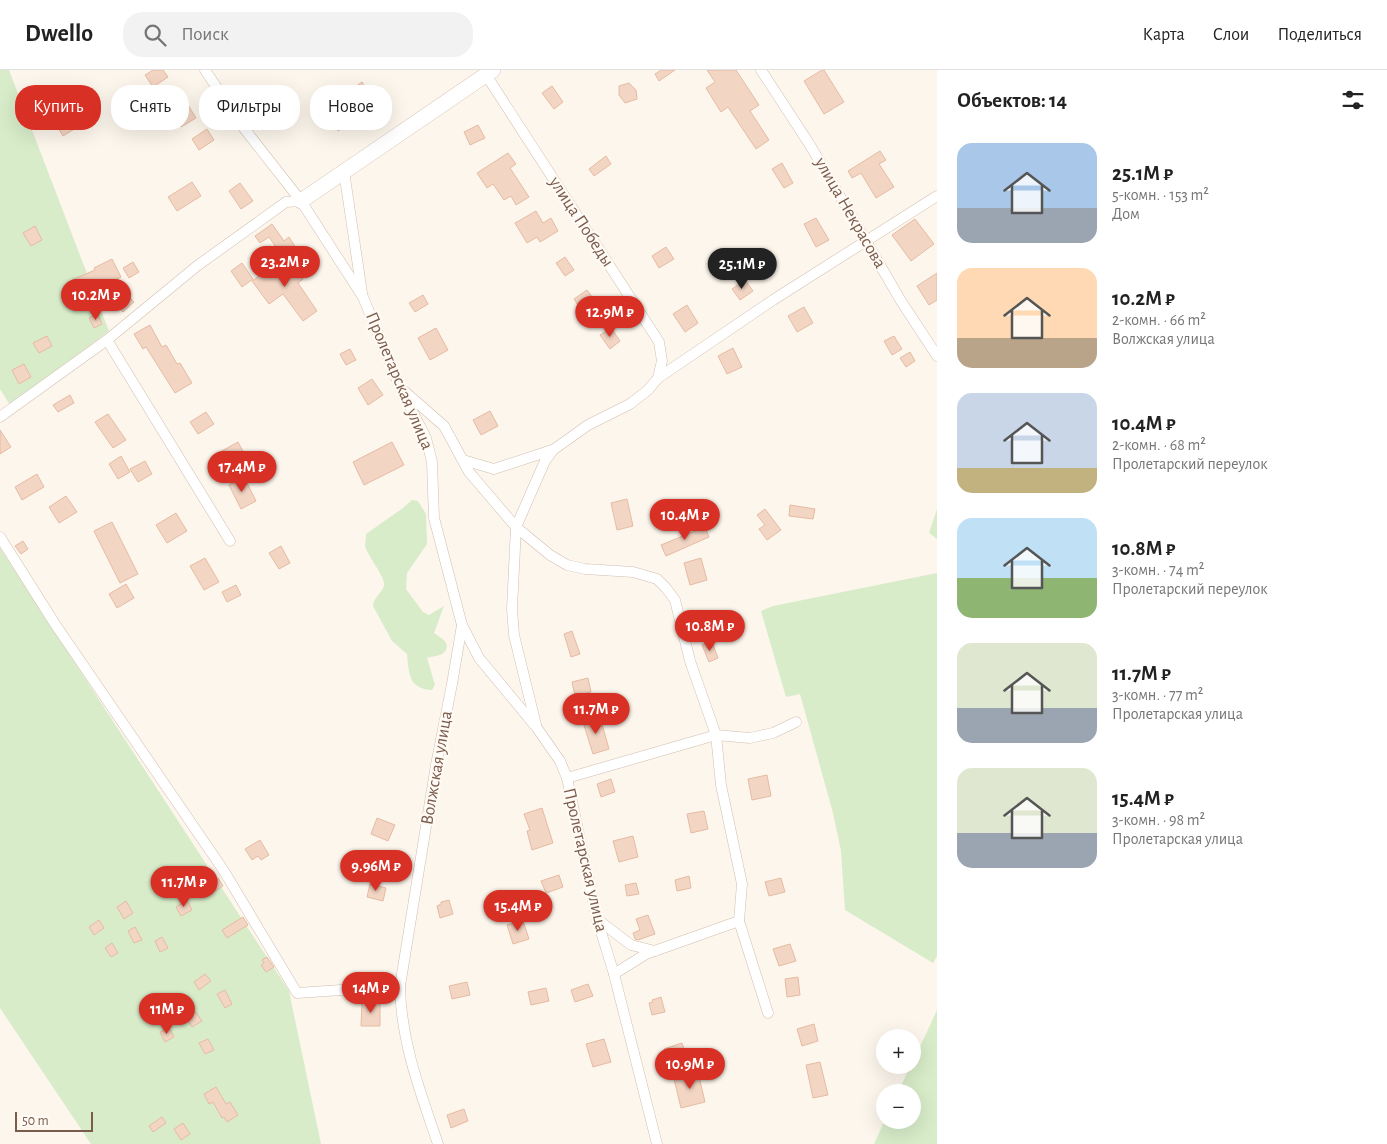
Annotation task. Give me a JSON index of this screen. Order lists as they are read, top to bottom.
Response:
{
  "streets": {
    "street": [
      "улица Некрасова",
      "улица Победы",
      "Пролетарская улица",
      "Волжская улица"
    ]
  },
  "crossings": [
    ["Пролетарская улица", "Волжская улица"]
  ],
  "scale_bar": "50 m",
  "page": {
    "header": "Dwello",
    "search": "Поиск",
    "nav": ["Карта", "Слои", "Поделиться"],
    "heading": "Объектов: 14",
    "chip": [
      "Купить",
      "Снять",
      "Фильтры",
      "Новое"
    ],
    "list": [
      {
        "name": "25.1M ₽",
        "note": "5-комн. · 153 m² · Дом"
      },
      {
        "name": "10.2M ₽",
        "note": "2-комн. · 66 m² · Волжская улица"
      },
      {
        "name": "10.4M ₽",
        "note": "2-комн. · 68 m² · Пролетарский переулок"
      },
      {
        "name": "10.8M ₽",
        "note": "3-комн. · 74 m² · Пролетарский переулок"
      },
      {
        "name": "11.7M ₽",
        "note": "3-комн. · 77 m² · Пролетарская улица"
      },
      {
        "name": "15.4M ₽",
        "note": "3-комн. · 98 m² · Пролетарская улица"
      }
    ],
    "price": [
      "23.2M ₽",
      "25.1M ₽",
      "10.2M ₽",
      "12.9M ₽",
      "17.4M ₽",
      "10.4M ₽",
      "10.8M ₽",
      "11.7M ₽",
      "9.96M ₽",
      "11.7M ₽",
      "15.4M ₽",
      "14M ₽",
      "11M ₽",
      "10.9M ₽"
    ],
    "map_buttons": ["+", "−"],
    "scale": "50 m"
  }
}
